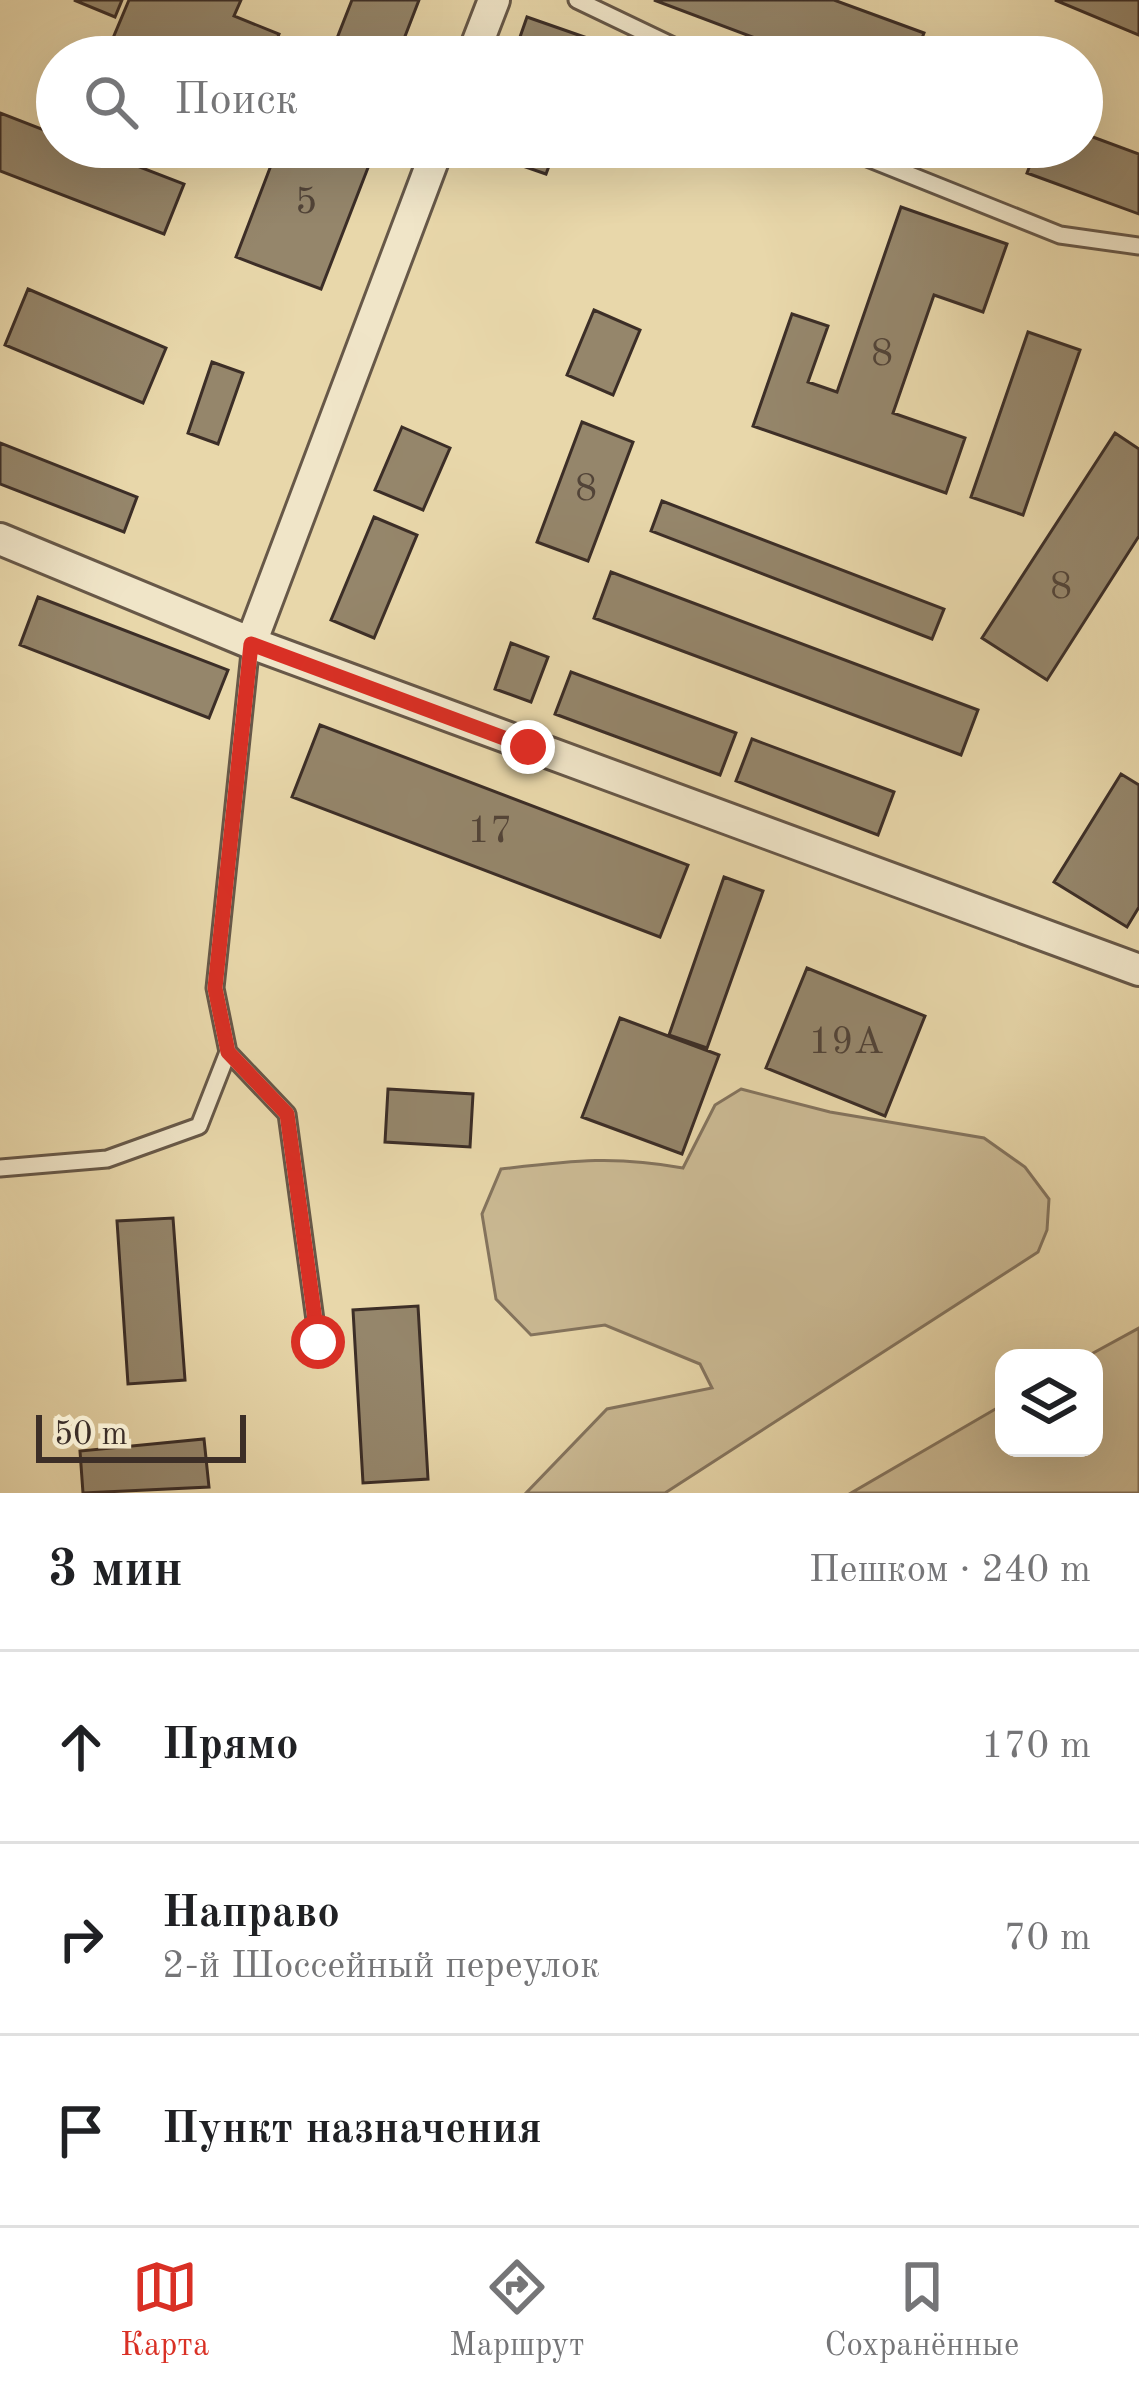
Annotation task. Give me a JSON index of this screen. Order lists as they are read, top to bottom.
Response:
{
  "house_numbers": [
    "5",
    "8",
    "8",
    "8",
    "17",
    "19А"
  ],
  "scale_bar": "50 m",
  "page": {
    "search": "Поиск",
    "scale": "50 m",
    "heading": ["3 мин", "Пешком · 240 m"],
    "list": [
      ["Прямо", "170 m"],
      ["Направо", "2-й Шоссейный переулок", "70 m"],
      "Пункт назначения"
    ],
    "nav": ["Карта", "Маршрут", "Сохранённые"]
  }
}
